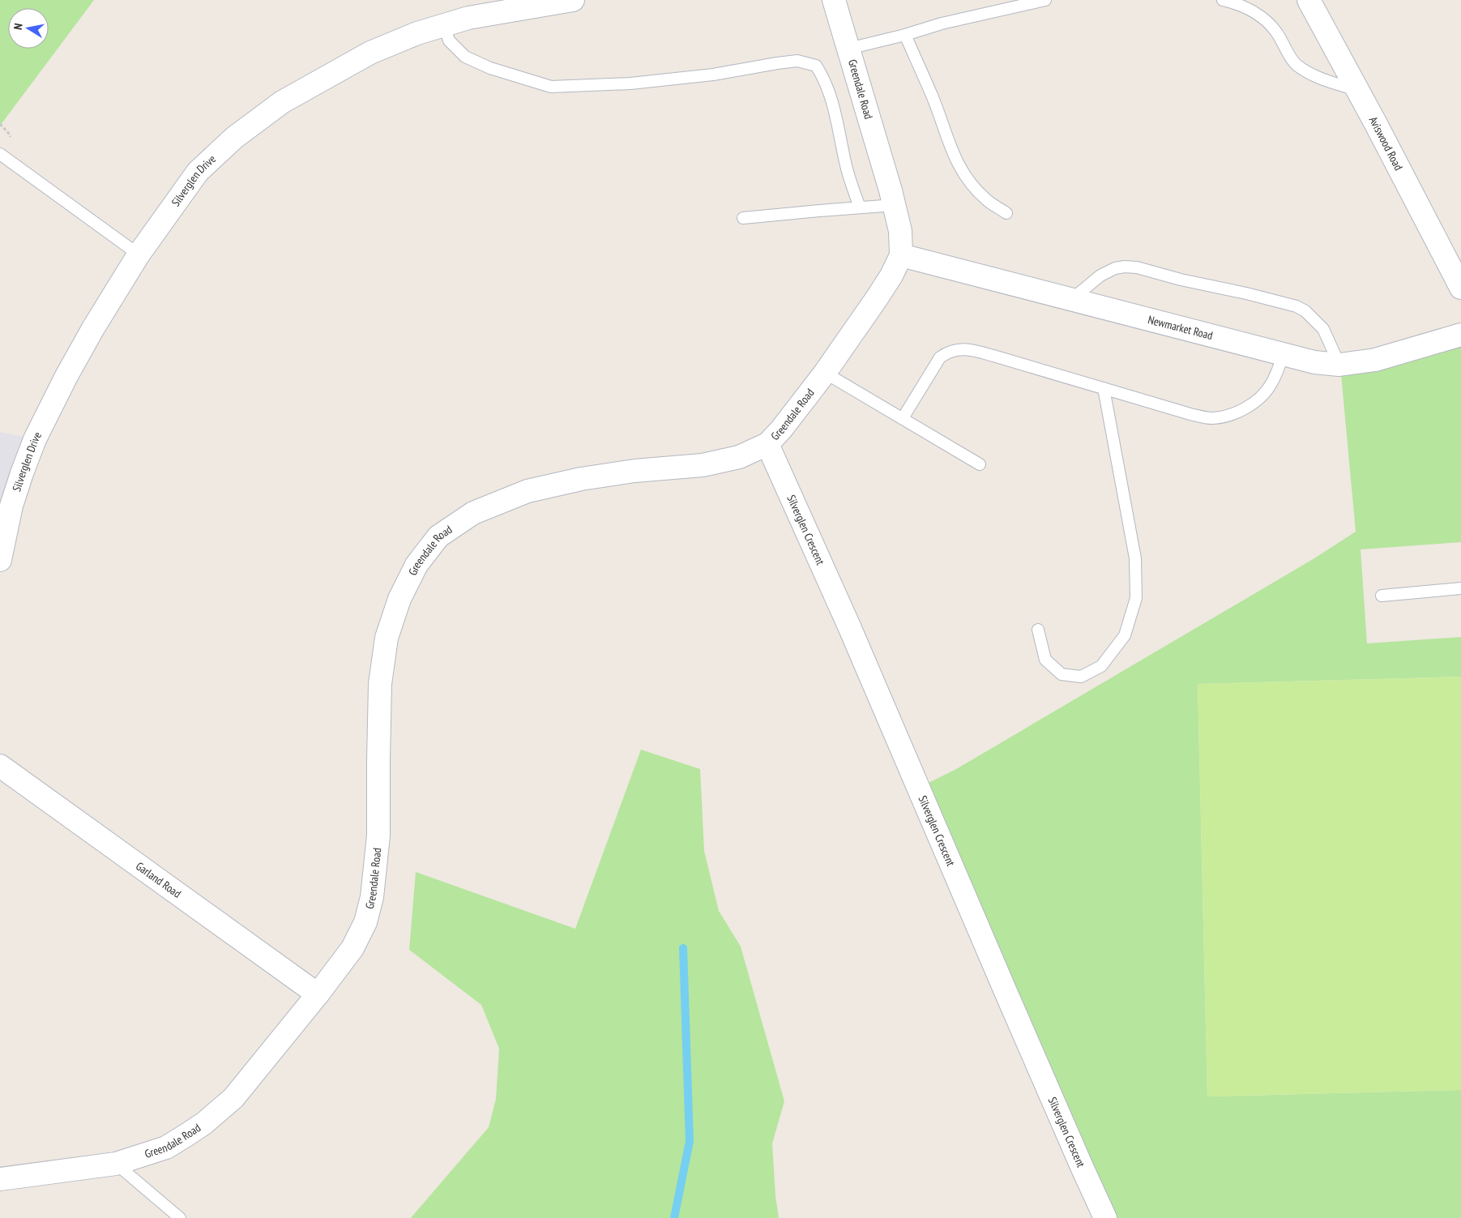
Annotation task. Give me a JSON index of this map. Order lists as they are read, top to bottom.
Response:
{
  "streets": {
    "street": [
      "Greendale Road",
      "Aviswood Road",
      "Silverglen Drive",
      "Newmarket Road",
      "Silverglen Crescent",
      "Garland Road"
    ]
  },
  "crossings": [
    ["Greendale Road", "Newmarket Road"],
    ["Greendale Road", "Silverglen Crescent"],
    ["Greendale Road", "Garland Road"]
  ],
  "north": "left"
}
